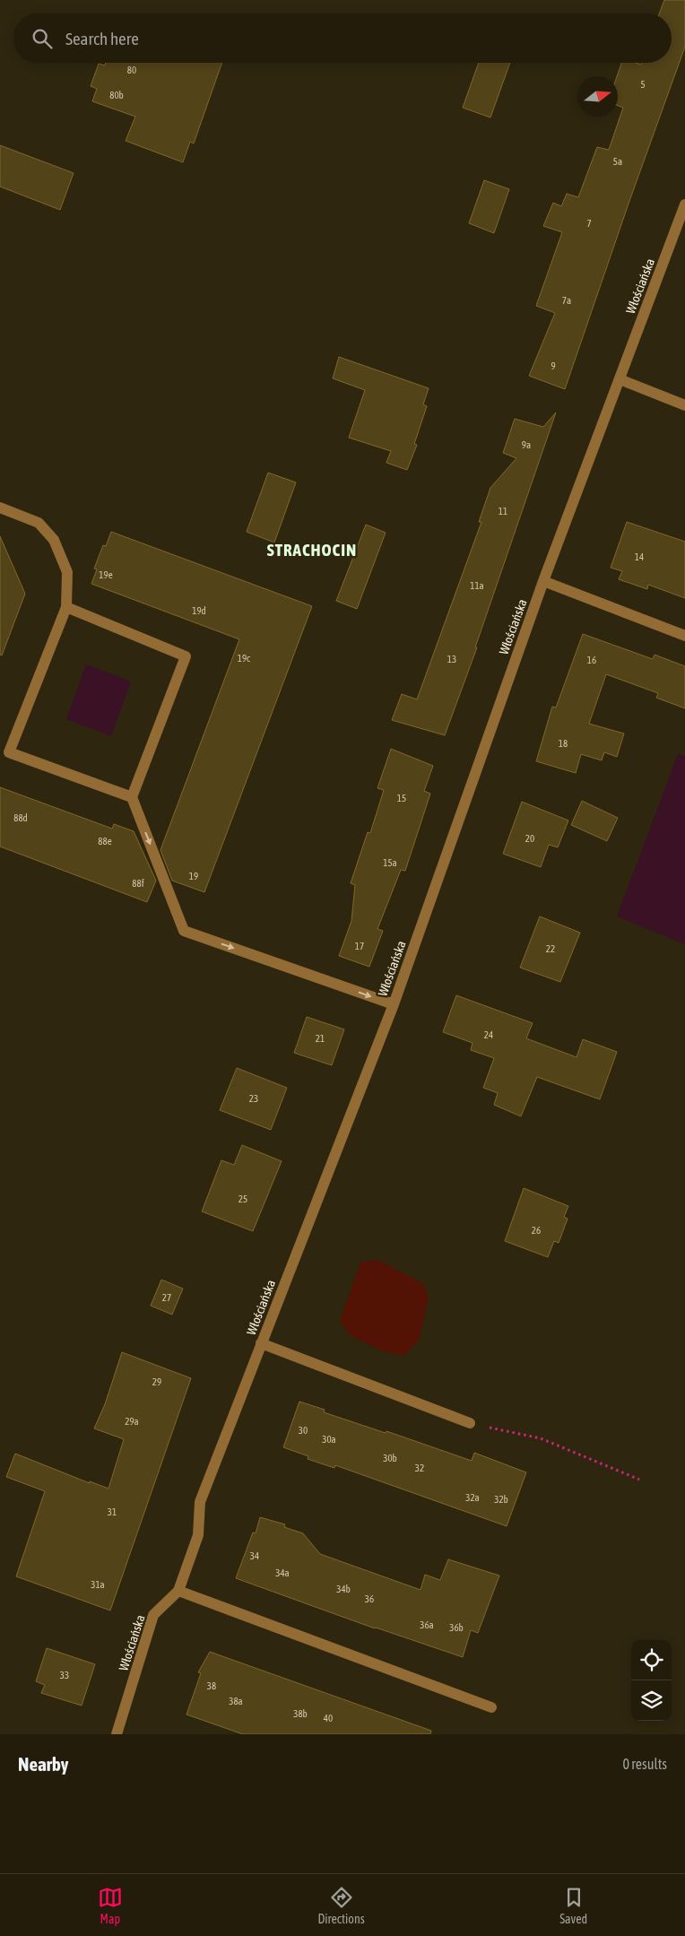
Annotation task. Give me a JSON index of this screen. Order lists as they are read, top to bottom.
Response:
{
  "streets": {
    "street": ["Włościańska"]
  },
  "districts": ["STRACHOCIN"],
  "house_numbers": [
    "80",
    "5",
    "80b",
    "5a",
    "7",
    "7a",
    "9",
    "9a",
    "11",
    "14",
    "19e",
    "11a",
    "19d",
    "19c",
    "13",
    "16",
    "18",
    "15",
    "88d",
    "20",
    "88e",
    "15a",
    "19",
    "88f",
    "17",
    "22",
    "24",
    "21",
    "23",
    "25",
    "26",
    "27",
    "29",
    "29a",
    "30",
    "30a",
    "30b",
    "32",
    "32a",
    "32b",
    "31",
    "34",
    "34a",
    "31a",
    "34b",
    "36",
    "36a",
    "36b",
    "33",
    "38",
    "38a",
    "38b",
    "40"
  ],
  "north": "right",
  "page": {
    "search": "Search here",
    "heading": ["Nearby", "0 results"],
    "nav": ["Map", "Directions", "Saved"]
  }
}
